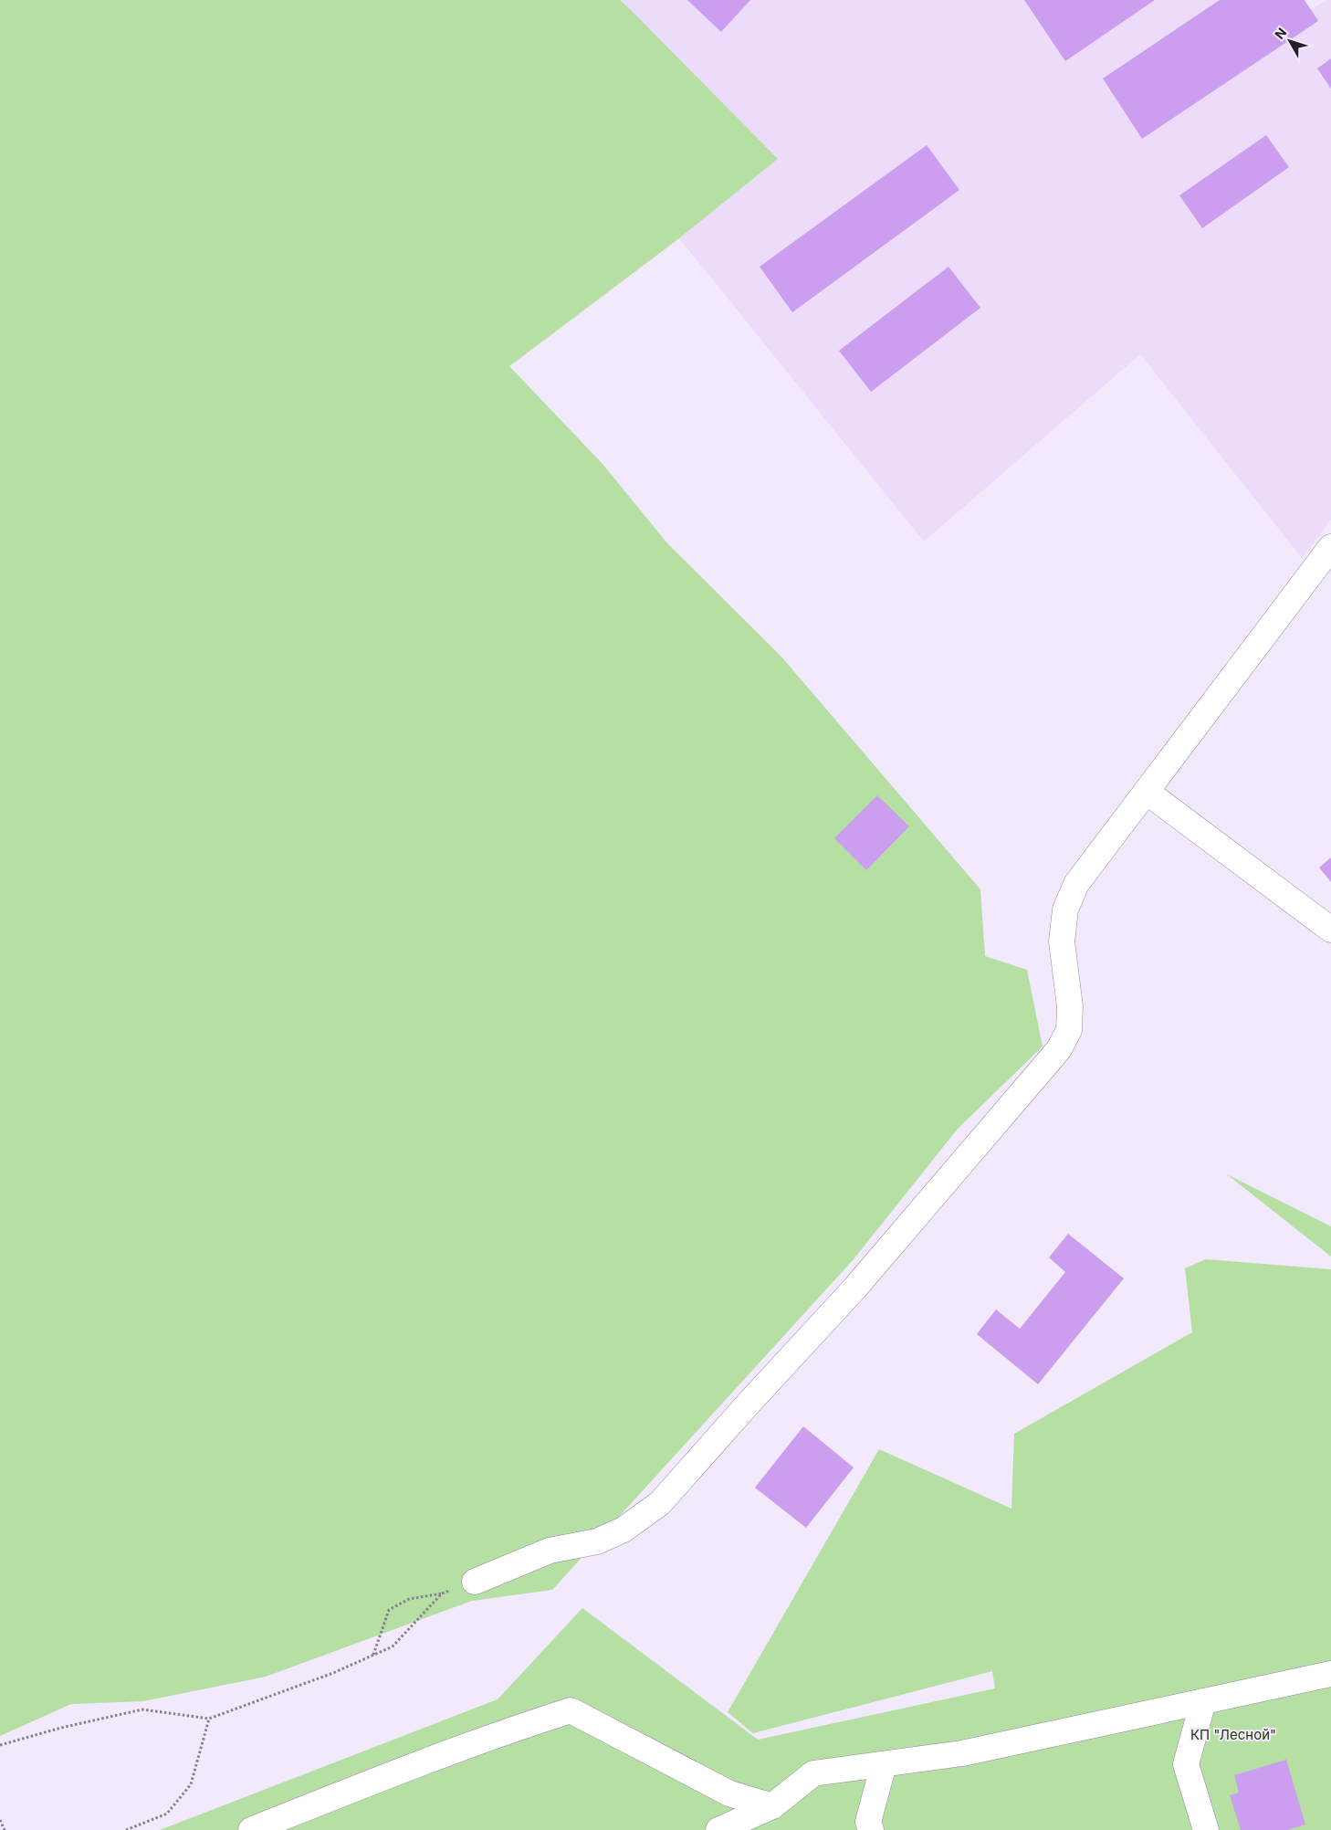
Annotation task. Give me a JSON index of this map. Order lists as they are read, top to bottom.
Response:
{
  "parks": ["КП \"Лесной\""],
  "north": "top left"
}
